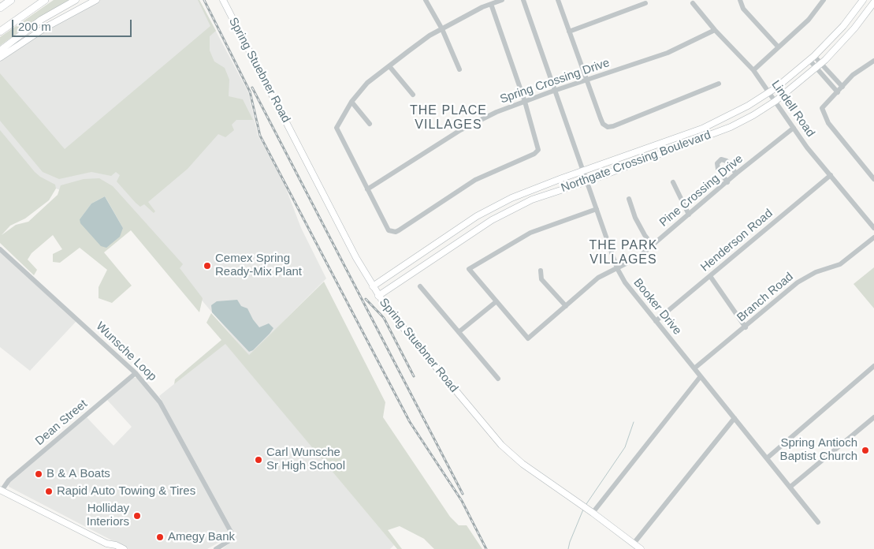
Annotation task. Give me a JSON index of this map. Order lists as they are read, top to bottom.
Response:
{
  "streets": {
    "main road": ["Spring Stuebner Road", "Northgate Crossing Boulevard"],
    "street": [
      "Spring Crossing Drive",
      "Lindell Road",
      "Pine Crossing Drive",
      "Henderson Road",
      "Branch Road",
      "Booker Drive",
      "Wunsche Loop",
      "Dean Street"
    ]
  },
  "crossings": [
    ["Spring Stuebner Road", "Northgate Crossing Boulevard"],
    ["Spring Crossing Drive", "Lindell Road"],
    ["Spring Crossing Drive", "Booker Drive"],
    ["Lindell Road", "Northgate Crossing Boulevard"],
    ["Lindell Road", "Pine Crossing Drive"],
    ["Lindell Road", "Henderson Road"],
    ["Northgate Crossing Boulevard", "Booker Drive"],
    ["Pine Crossing Drive", "Booker Drive"],
    ["Henderson Road", "Booker Drive"],
    ["Branch Road", "Booker Drive"],
    ["Wunsche Loop", "Dean Street"]
  ],
  "districts": ["THE PLACE VILLAGES", "THE PARK VILLAGES"],
  "places": [
    "Cemex Spring Ready-Mix Plant",
    "Spring Antioch Baptist Church",
    "Carl Wunsche Sr High School",
    "B & A Boats",
    "Rapid Auto Towing & Tires",
    "Holliday Interiors",
    "Amegy Bank"
  ],
  "scale_bar": "200 m"
}
